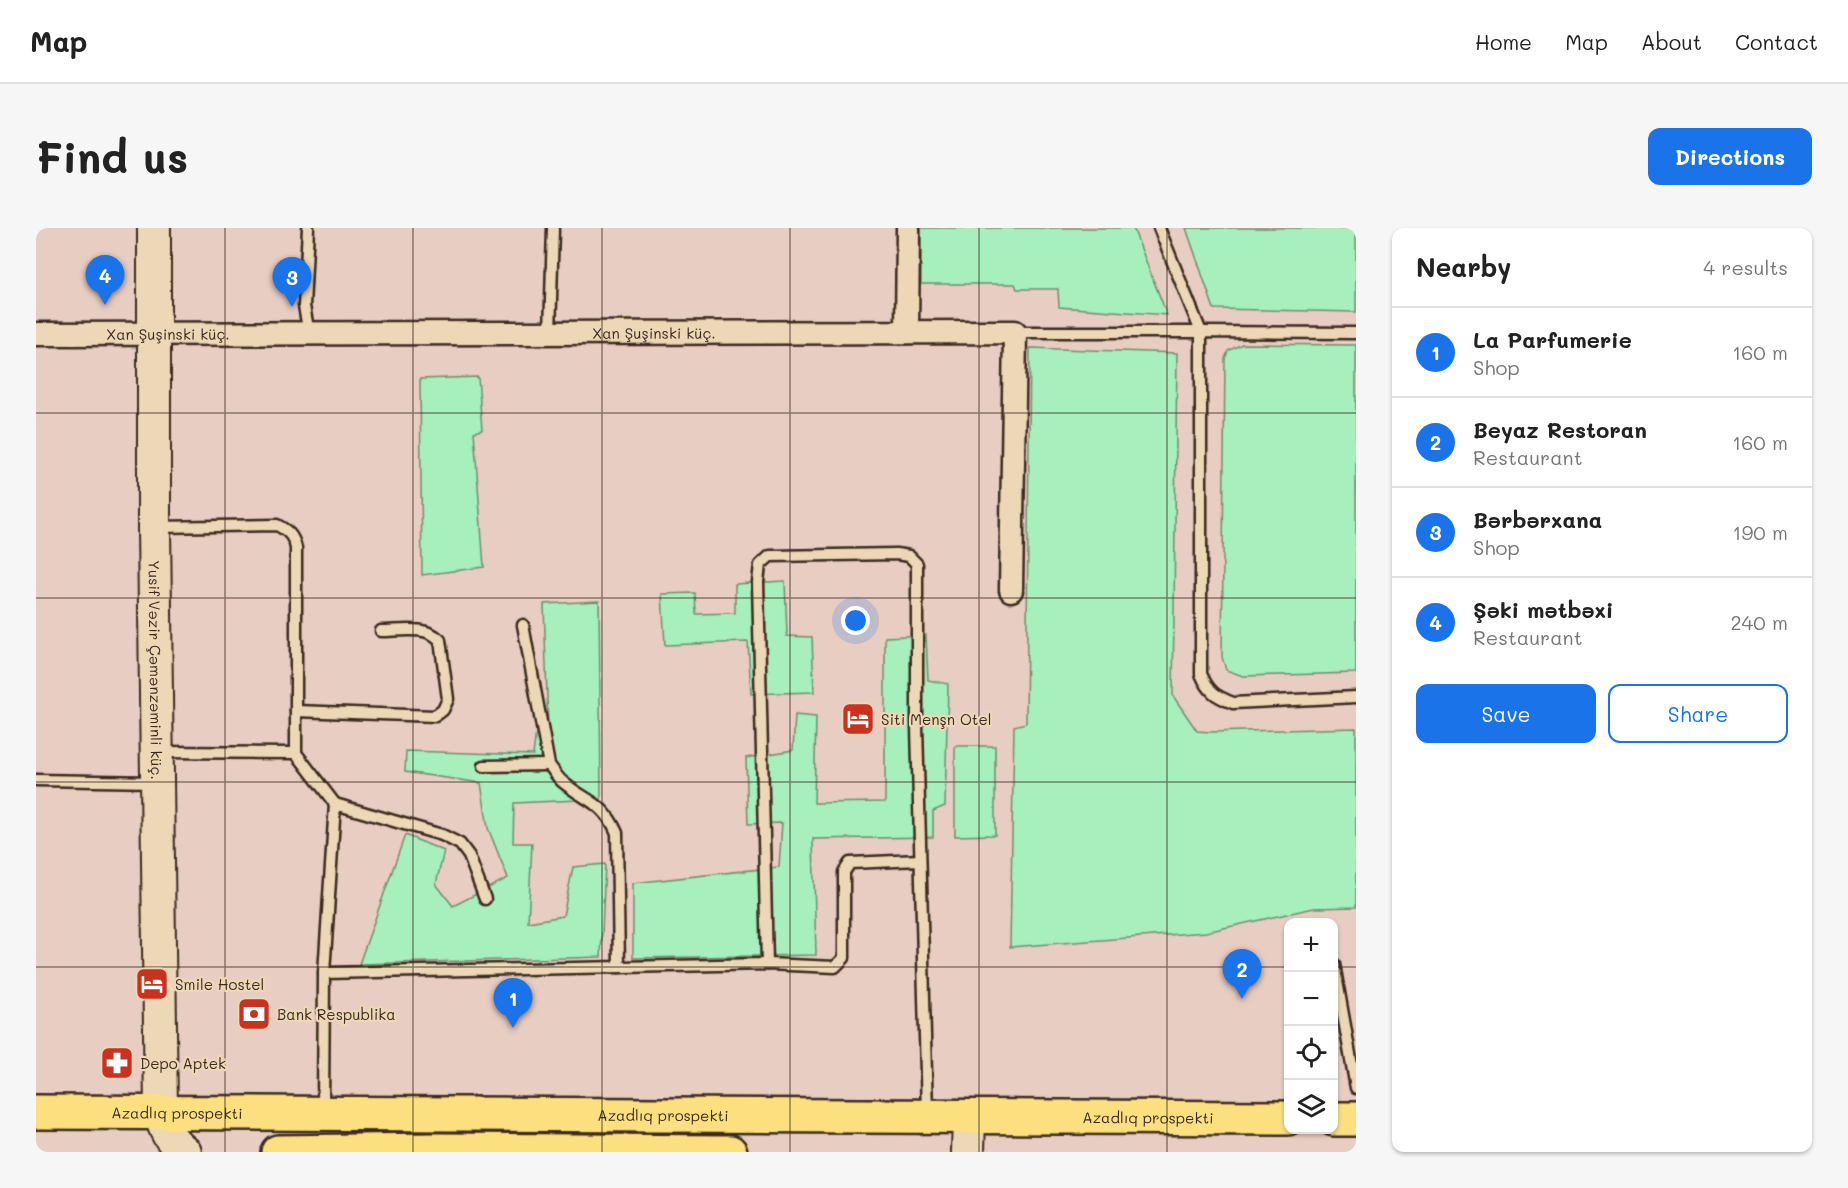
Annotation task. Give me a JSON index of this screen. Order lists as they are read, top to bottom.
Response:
{
  "streets": {
    "main road": ["Yusif Vəzir Çəmənzəminli küç.", "Azadlıq prospekti"],
    "street": ["Xan Şuşinski küç."]
  },
  "crossings": [
    ["Xan Şuşinski küç.", "Yusif Vəzir Çəmənzəminli küç."],
    ["Yusif Vəzir Çəmənzəminli küç.", "Azadlıq prospekti"]
  ],
  "places": {
    "hotel": ["Siti Menşn Otel", "Smile Hostel"],
    "bank": ["Bank Respublika"],
    "pharmacy": ["Depo Aptek"]
  },
  "page": {
    "header": "Map",
    "nav": [
      "Home",
      "Map",
      "About",
      "Contact"
    ],
    "buttons": [
      "Directions",
      ["Save", "Share"]
    ],
    "title": "Find us",
    "heading": ["Nearby", "4 results"],
    "pins": [
      "4",
      "3",
      "2",
      "1"
    ],
    "list": [
      {
        "mark": "1",
        "name": "La Parfumerie",
        "note": "Shop",
        "value": "160 m"
      },
      {
        "mark": "2",
        "name": "Beyaz Restoran",
        "note": "Restaurant",
        "value": "160 m"
      },
      {
        "mark": "3",
        "name": "Bərbərxana",
        "note": "Shop",
        "value": "190 m"
      },
      {
        "mark": "4",
        "name": "Şəki mətbəxi",
        "note": "Restaurant",
        "value": "240 m"
      }
    ],
    "map_buttons": ["+", "−"]
  }
}
